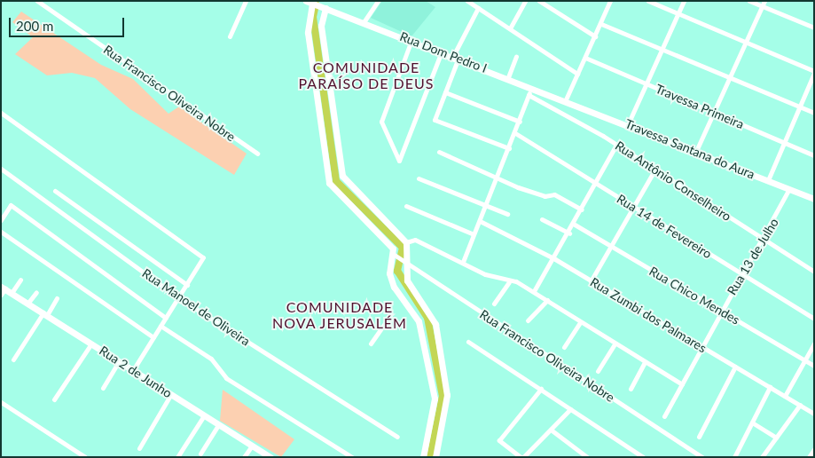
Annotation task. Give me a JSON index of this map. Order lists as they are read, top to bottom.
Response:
{
  "streets": {
    "street": [
      "Rua Dom Pedro I",
      "Rua Francisco Oliveira Nobre",
      "Travessa Primeira",
      "Travessa Santana do Aura",
      "Rua Antônio Conselheiro",
      "Rua 14 de Fevereiro",
      "Rua 13 de Julho",
      "Rua Chico Mendes",
      "Rua Manoel de Oliveira",
      "Rua Zumbi dos Palmares",
      "Rua 2 de Junho"
    ]
  },
  "crossings": [
    ["Rua Dom Pedro I", "Travessa Santana do Aura"],
    ["Travessa Santana do Aura", "Rua 13 de Julho"],
    ["Rua Antônio Conselheiro", "Rua 13 de Julho"],
    ["Rua 14 de Fevereiro", "Rua 13 de Julho"],
    ["Rua 13 de Julho", "Rua Chico Mendes"],
    ["Rua 13 de Julho", "Rua Zumbi dos Palmares"]
  ],
  "districts": ["COMUNIDADE PARAÍSO DE DEUS", "COMUNIDADE NOVA JERUSALÉM"],
  "scale_bar": "200 m"
}
